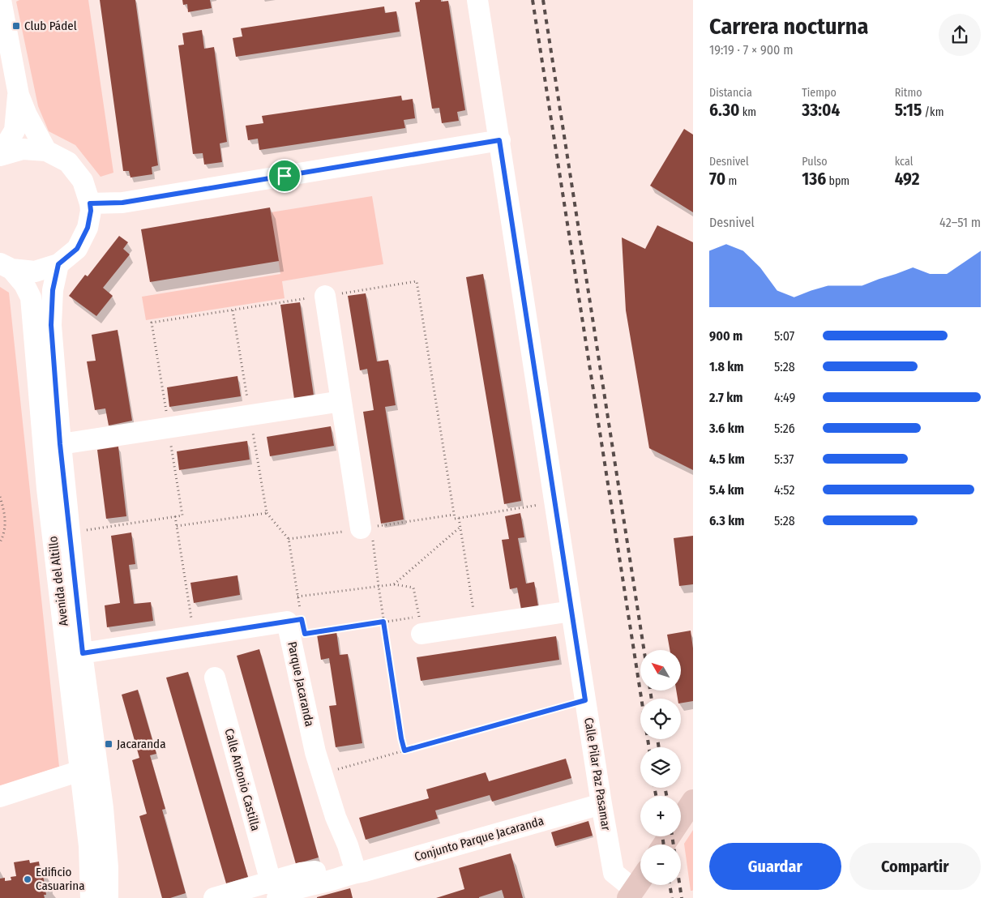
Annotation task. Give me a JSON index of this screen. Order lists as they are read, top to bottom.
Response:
{
  "streets": {
    "street": [
      "Avenida del Altillo",
      "Parque Jacaranda",
      "Calle Pilar Paz Pasamar",
      "Calle Antonio Castilla",
      "Conjunto Parque Jacaranda"
    ]
  },
  "crossings": [
    ["Parque Jacaranda", "Conjunto Parque Jacaranda"],
    ["Calle Pilar Paz Pasamar", "Conjunto Parque Jacaranda"],
    ["Calle Antonio Castilla", "Conjunto Parque Jacaranda"]
  ],
  "places": {
    "transit": ["Club Pádel", "Jacaranda"],
    "other": ["Edificio Casuarina"]
  },
  "north": "top left",
  "page": {
    "heading": ["Carrera nocturna", "19:19 · 7 × 900 m"],
    "stats": [
      ["Distancia", "6.30 km"],
      ["Tiempo", "33:04"],
      ["Ritmo", "5:15 /km"],
      ["Desnivel", "70 m"],
      ["Pulso", "136 bpm"],
      ["kcal", "492"]
    ],
    "chart": ["Desnivel", "42–51 m"],
    "list": [
      {
        "name": "900 m",
        "note": "5:07"
      },
      {
        "name": "1.8 km",
        "note": "5:28"
      },
      {
        "name": "2.7 km",
        "note": "4:49"
      },
      {
        "name": "3.6 km",
        "note": "5:26"
      },
      {
        "name": "4.5 km",
        "note": "5:37"
      },
      {
        "name": "5.4 km",
        "note": "4:52"
      },
      {
        "name": "6.3 km",
        "note": "5:28"
      }
    ],
    "map_buttons": ["+", "−"],
    "buttons": ["Guardar", "Compartir"]
  }
}
